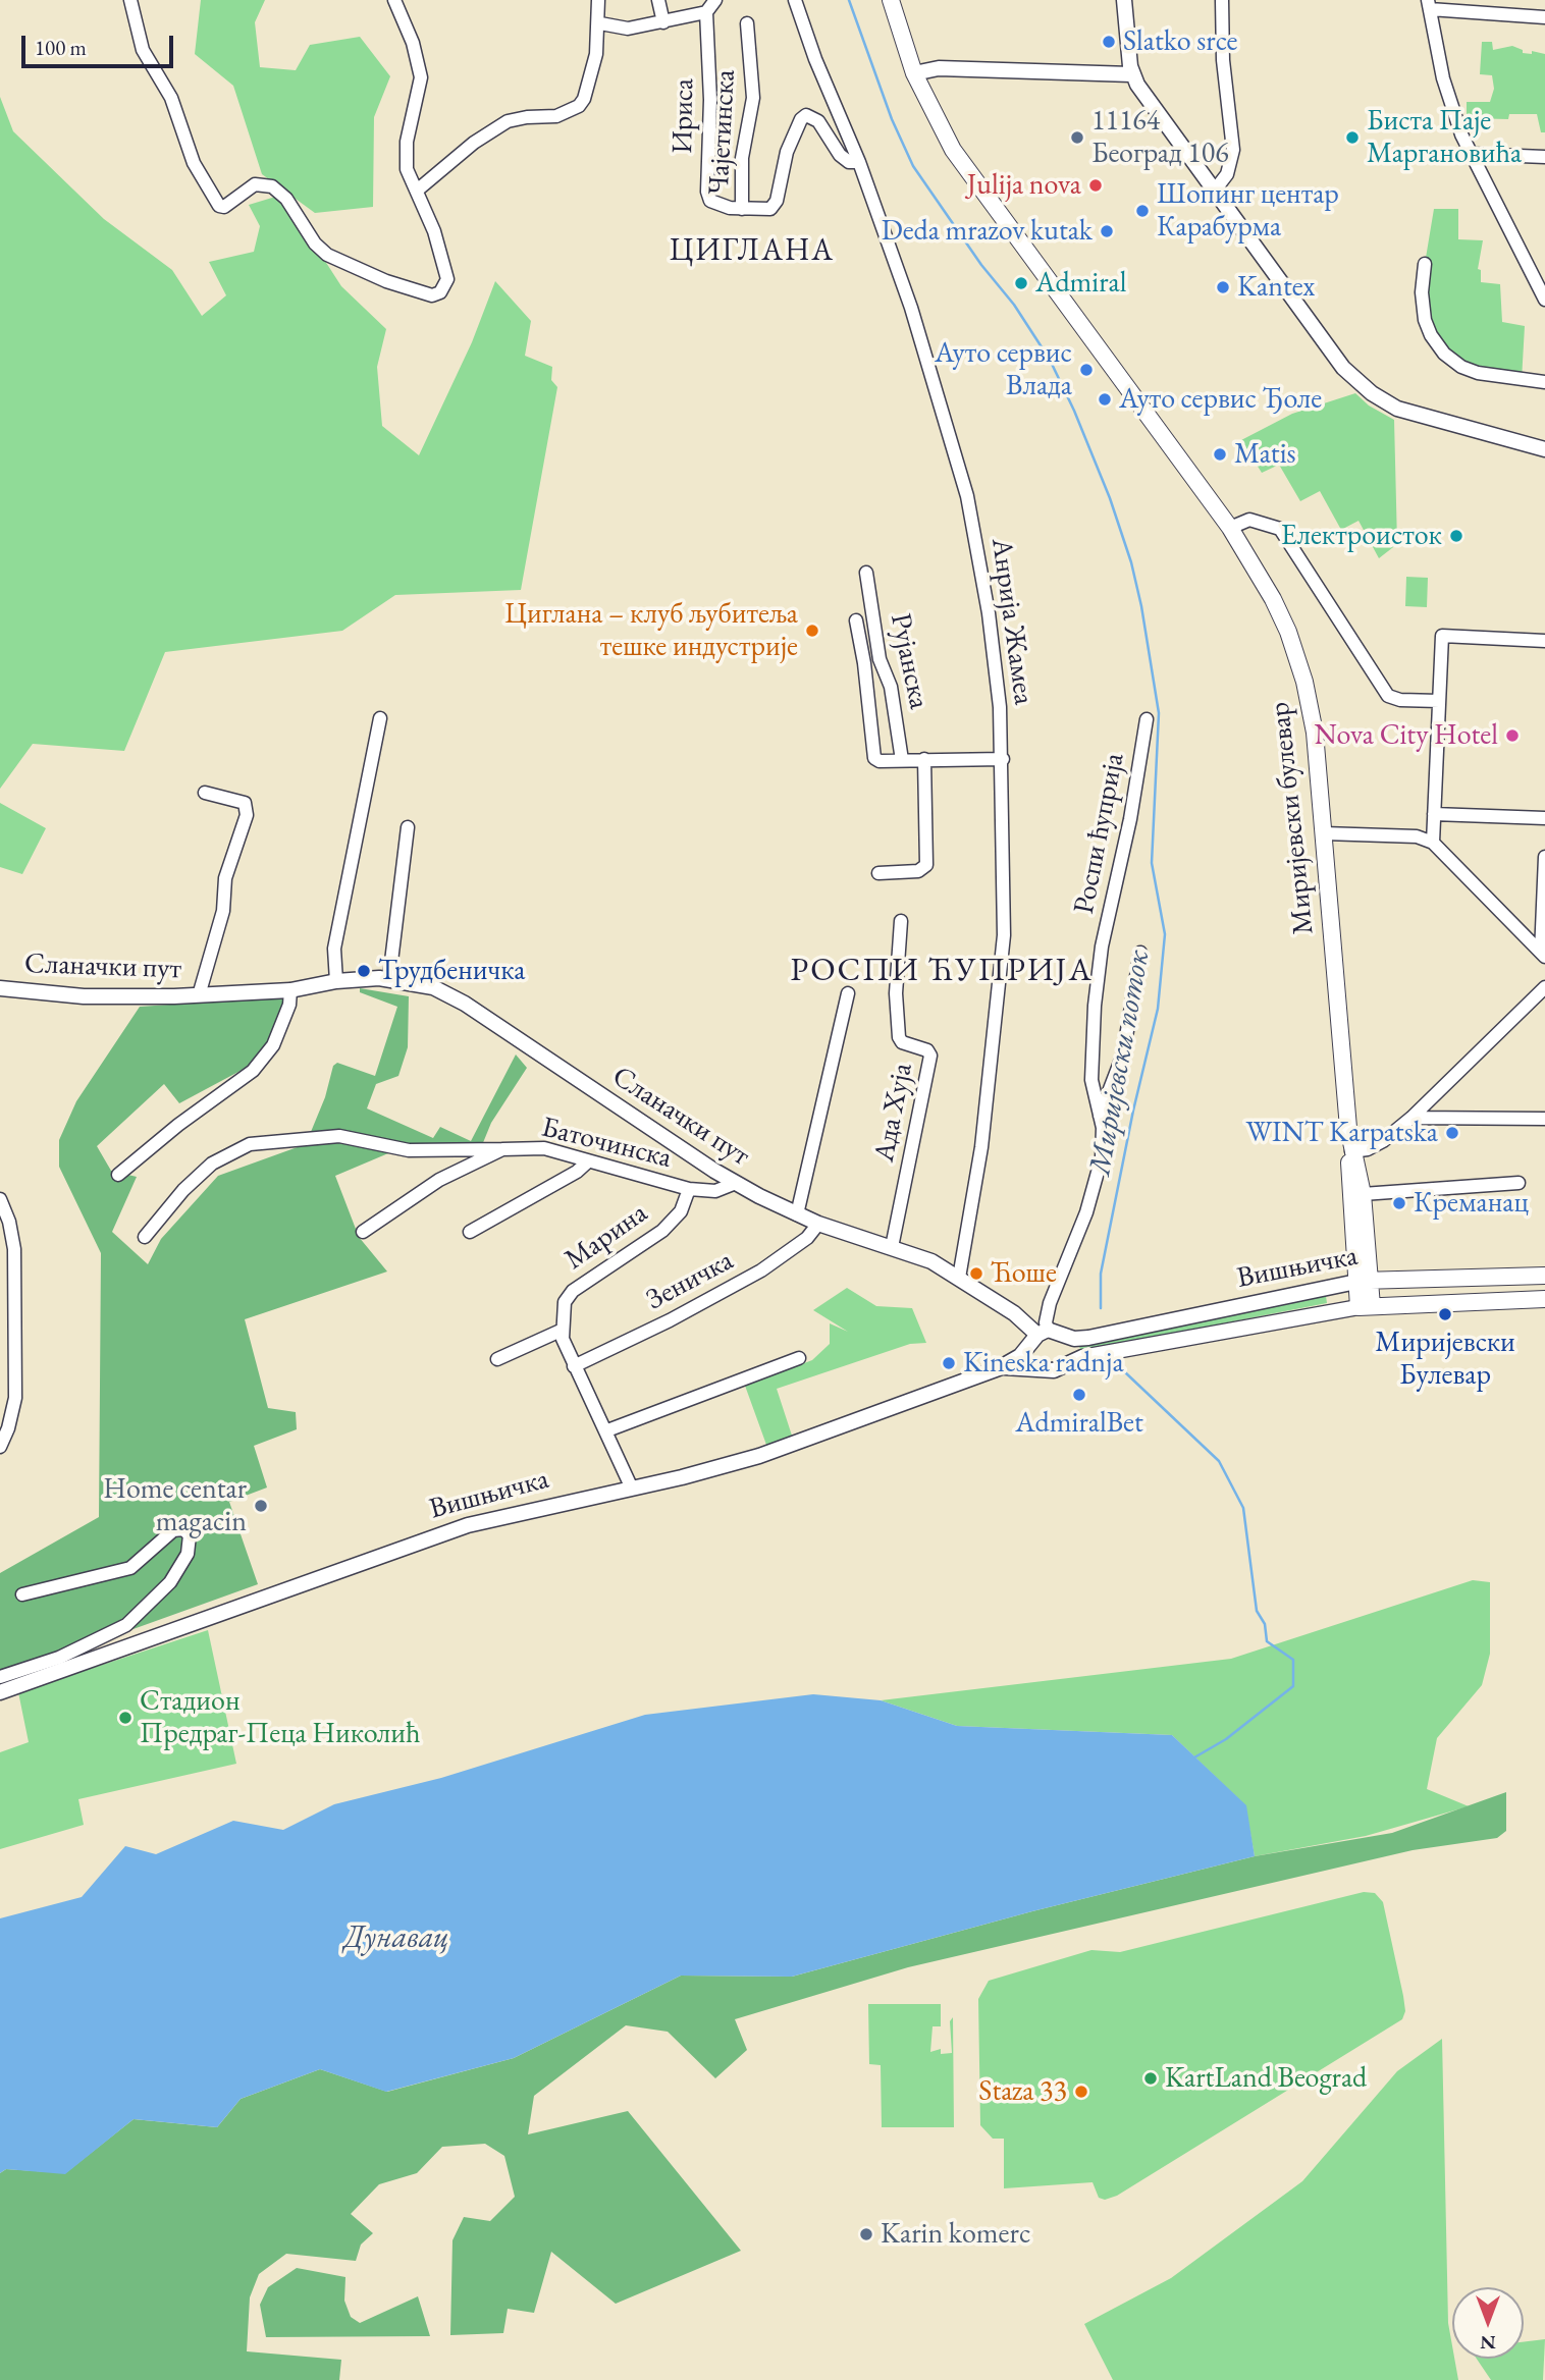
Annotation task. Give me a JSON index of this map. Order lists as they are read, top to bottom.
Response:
{
  "streets": {
    "main road": ["Миријевски булевар", "Вишњичка"],
    "street": [
      "Ириса",
      "Чајетинска",
      "Анрија Жамеа",
      "Рујанска",
      "Роспи ћуприја",
      "Сланачки пут",
      "Ада Хуја",
      "Баточинска",
      "Марина",
      "Зеничка"
    ]
  },
  "crossings": [
    ["Ириса", "Чајетинска"],
    ["Чајетинска", "Анрија Жамеа"],
    ["Анрија Жамеа", "Сланачки пут"],
    ["Миријевски булевар", "Вишњичка"],
    ["Роспи ћуприја", "Сланачки пут"],
    ["Роспи ћуприја", "Вишњичка"],
    ["Сланачки пут", "Ада Хуја"],
    ["Сланачки пут", "Вишњичка"],
    ["Сланачки пут", "Зеничка"],
    ["Баточинска", "Марина"]
  ],
  "districts": ["ЦИГЛАНА", "РОСПИ ЋУПРИЈА"],
  "water": ["Миријевски поток", "Дунавац"],
  "places": [
    "Slatko srce",
    "11164 Београд 106",
    "Биста Паје Маргановића",
    "Julija nova",
    "Шопинг центар Карабурма",
    "Deda mrazov kutak",
    "Admiral",
    "Kantex",
    "Ауто сервис Влада",
    "Ауто сервис Ђоле",
    "Matis",
    "Електроисток",
    "Циглана – клуб љубитеља тешке индустрије",
    "Nova City Hotel",
    "Трудбеничка",
    "WINT Karpatska",
    "Креманац",
    "Ћоше",
    "Миријевски Булевар",
    "Kineska radnja",
    "AdmiralBet",
    "Home centar magacin",
    "Стадион Предраг-Пеца Николић",
    "KartLand Beograd",
    "Staza 33",
    "Karin komerc"
  ],
  "scale_bar": "100 m",
  "north": "bottom"
}
